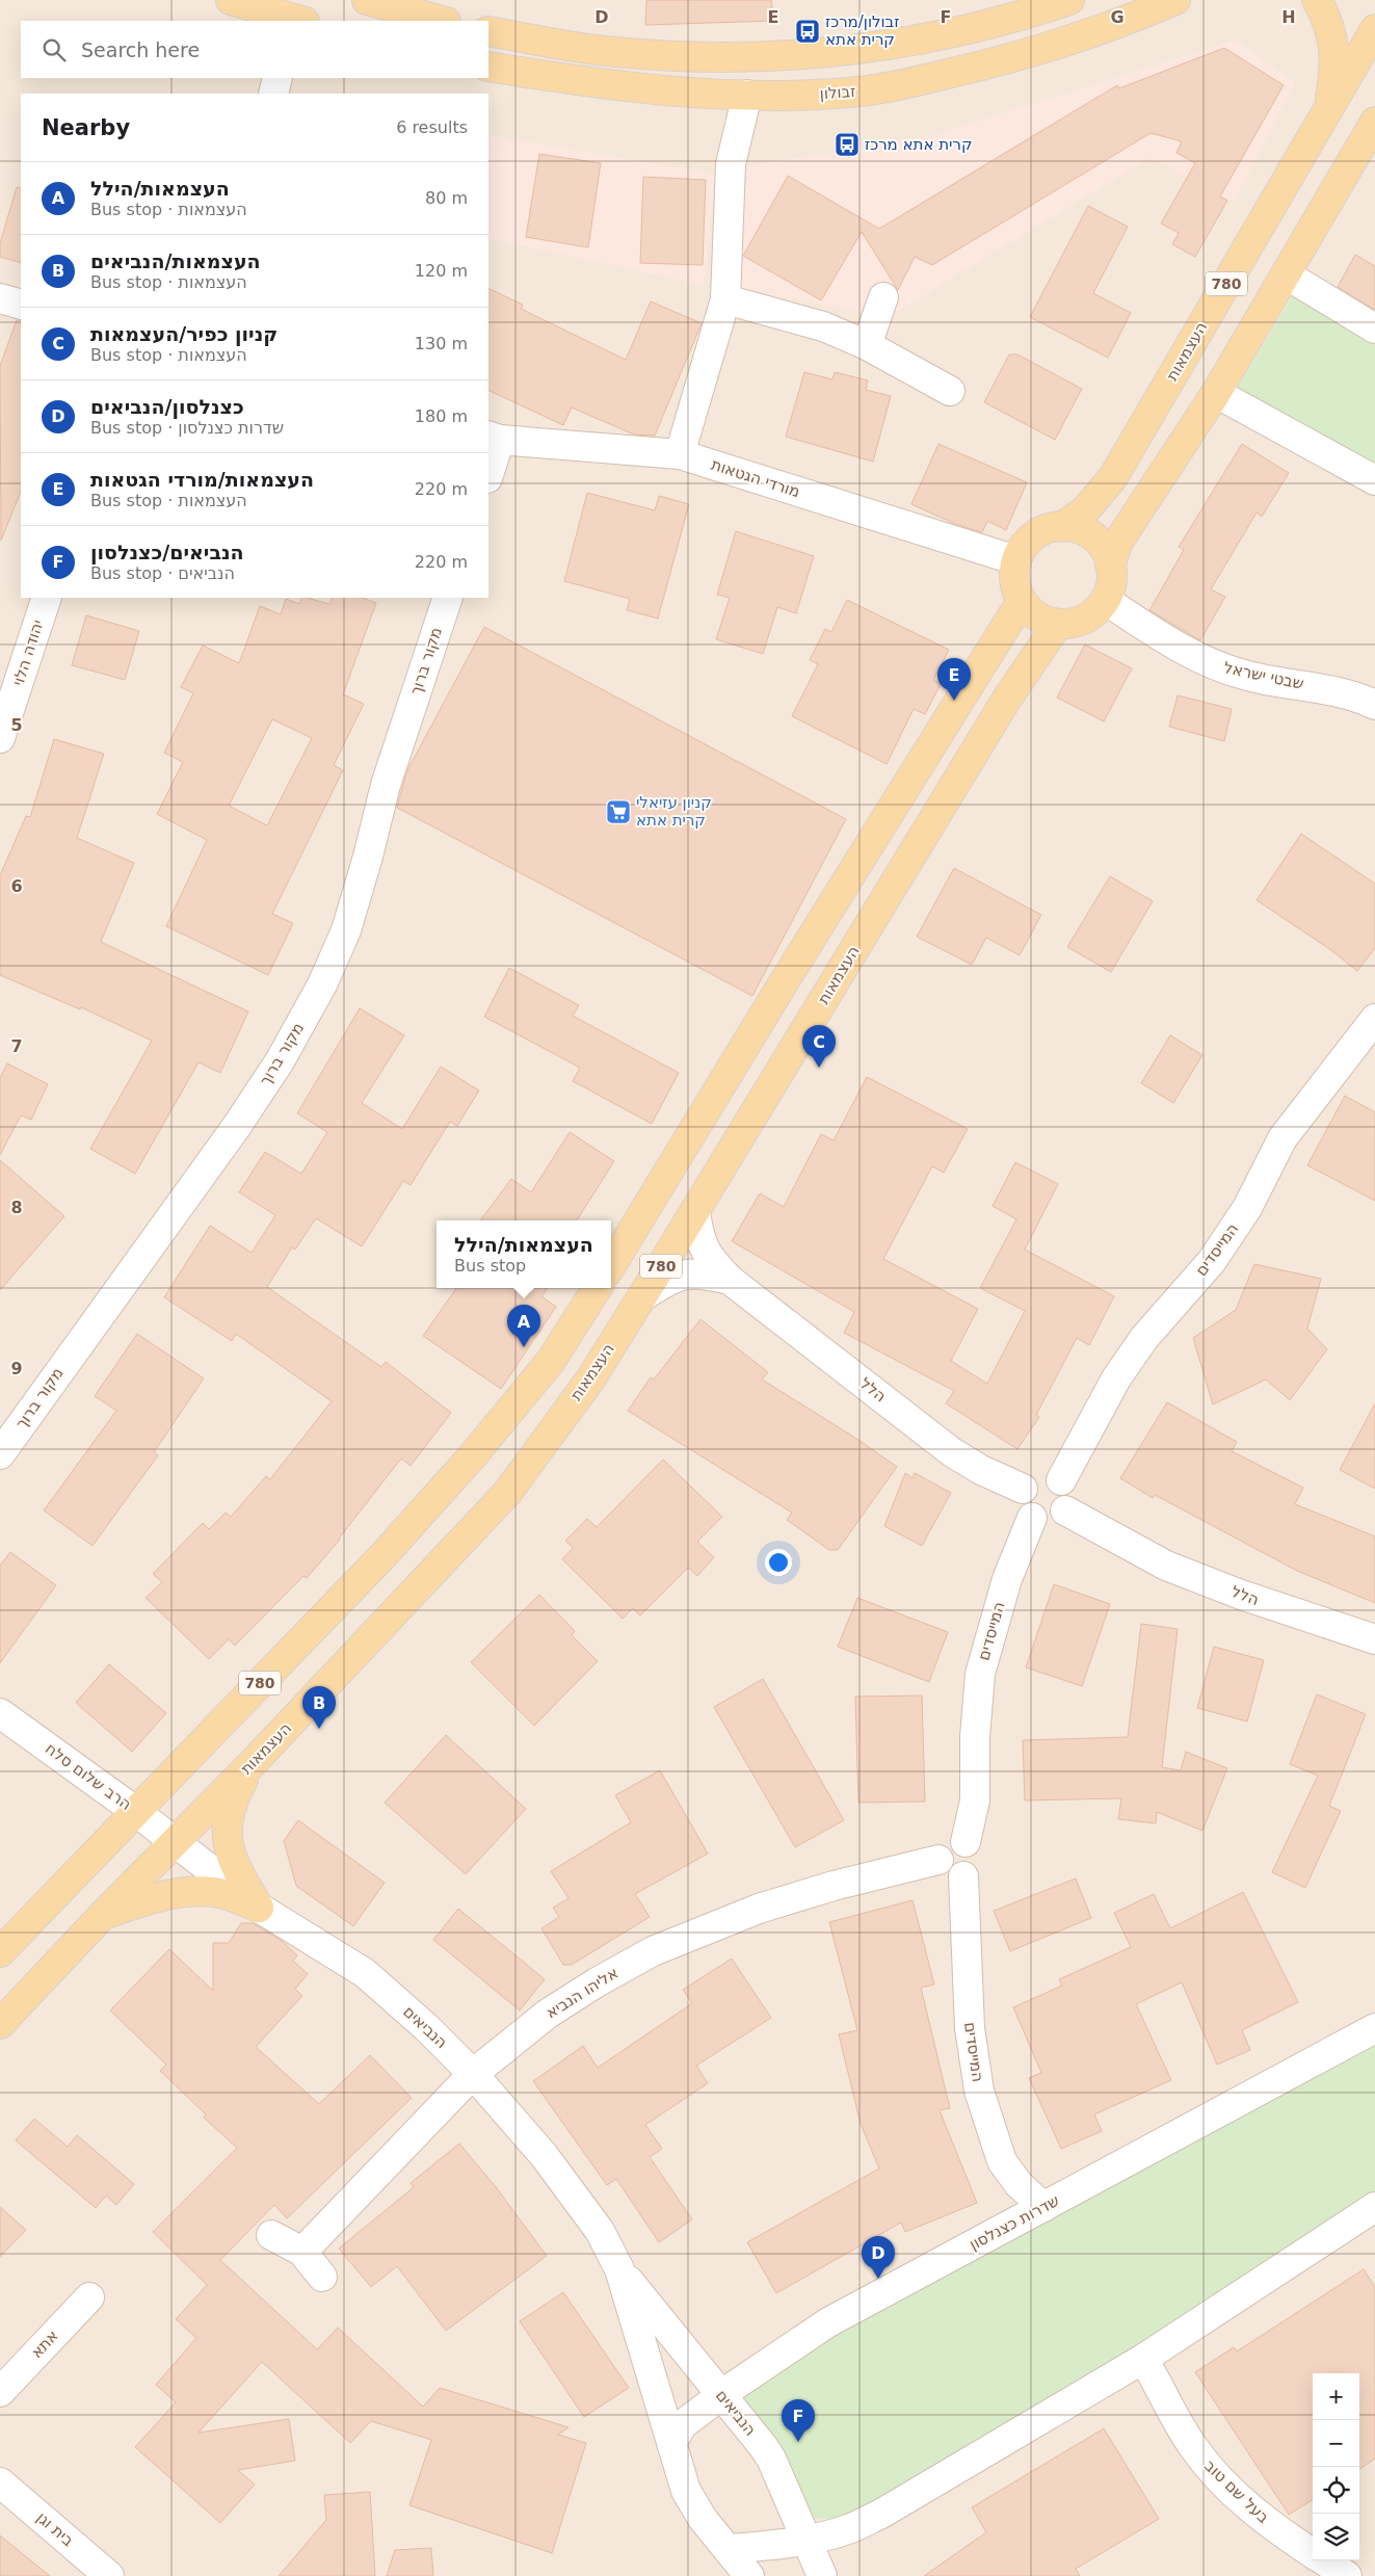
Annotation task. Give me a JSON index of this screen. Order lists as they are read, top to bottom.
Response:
{
  "streets": {
    "main road": ["זבולון", "780", "העצמאות"],
    "street": [
      "מורדי הגטאות",
      "יהודה הלוי",
      "מקור ברוך",
      "שבטי ישראל",
      "המייסדים",
      "הלל",
      "הרב שלום סלח",
      "אליהו הנביא",
      "הנביאים",
      "שדרות כצנלסון",
      "אתא",
      "בעל שם טוב",
      "בית וגן"
    ]
  },
  "crossings": [
    ["780", "העצמאות"],
    ["780", "מורדי הגטאות"],
    ["780", "שבטי ישראל"],
    ["780", "הרב שלום סלח"],
    ["העצמאות", "מורדי הגטאות"],
    ["העצמאות", "שבטי ישראל"],
    ["העצמאות", "הלל"],
    ["העצמאות", "הרב שלום סלח"],
    ["העצמאות", "הנביאים"],
    ["מורדי הגטאות", "שבטי ישראל"],
    ["המייסדים", "הלל"],
    ["המייסדים", "אליהו הנביא"],
    ["המייסדים", "שדרות כצנלסון"],
    ["הרב שלום סלח", "הנביאים"],
    ["אליהו הנביא", "הנביאים"],
    ["הנביאים", "שדרות כצנלסון"]
  ],
  "places": {
    "bus stop": ["זבולון/מרכז קרית אתא", "קרית אתא מרכז"],
    "supermarket": ["קניון עזיאלי קרית אתא"]
  },
  "page": {
    "search": "Search here",
    "heading": ["Nearby", "6 results"],
    "list": [
      {
        "mark": "A",
        "name": "העצמאות/הילל",
        "note": "Bus stop · העצמאות",
        "value": "80 m"
      },
      {
        "mark": "B",
        "name": "העצמאות/הנביאים",
        "note": "Bus stop · העצמאות",
        "value": "120 m"
      },
      {
        "mark": "C",
        "name": "קניון כפיר/העצמאות",
        "note": "Bus stop · העצמאות",
        "value": "130 m"
      },
      {
        "mark": "D",
        "name": "כצנלסון/הנביאים",
        "note": "Bus stop · שדרות כצנלסון",
        "value": "180 m"
      },
      {
        "mark": "E",
        "name": "העצמאות/מורדי הגטאות",
        "note": "Bus stop · העצמאות",
        "value": "220 m"
      },
      {
        "mark": "F",
        "name": "הנביאים/כצנלסון",
        "note": "Bus stop · הנביאים",
        "value": "220 m"
      }
    ],
    "pins": [
      "E",
      "C",
      "A",
      "B",
      "D",
      "F"
    ],
    "popup": ["העצמאות/הילל", "Bus stop"],
    "map_buttons": ["+", "−"]
  },
  "grid": {
    "columns": [
      "D",
      "E",
      "F",
      "G",
      "H"
    ],
    "rows": [
      "5",
      "6",
      "7",
      "8",
      "9"
    ]
  }
}
